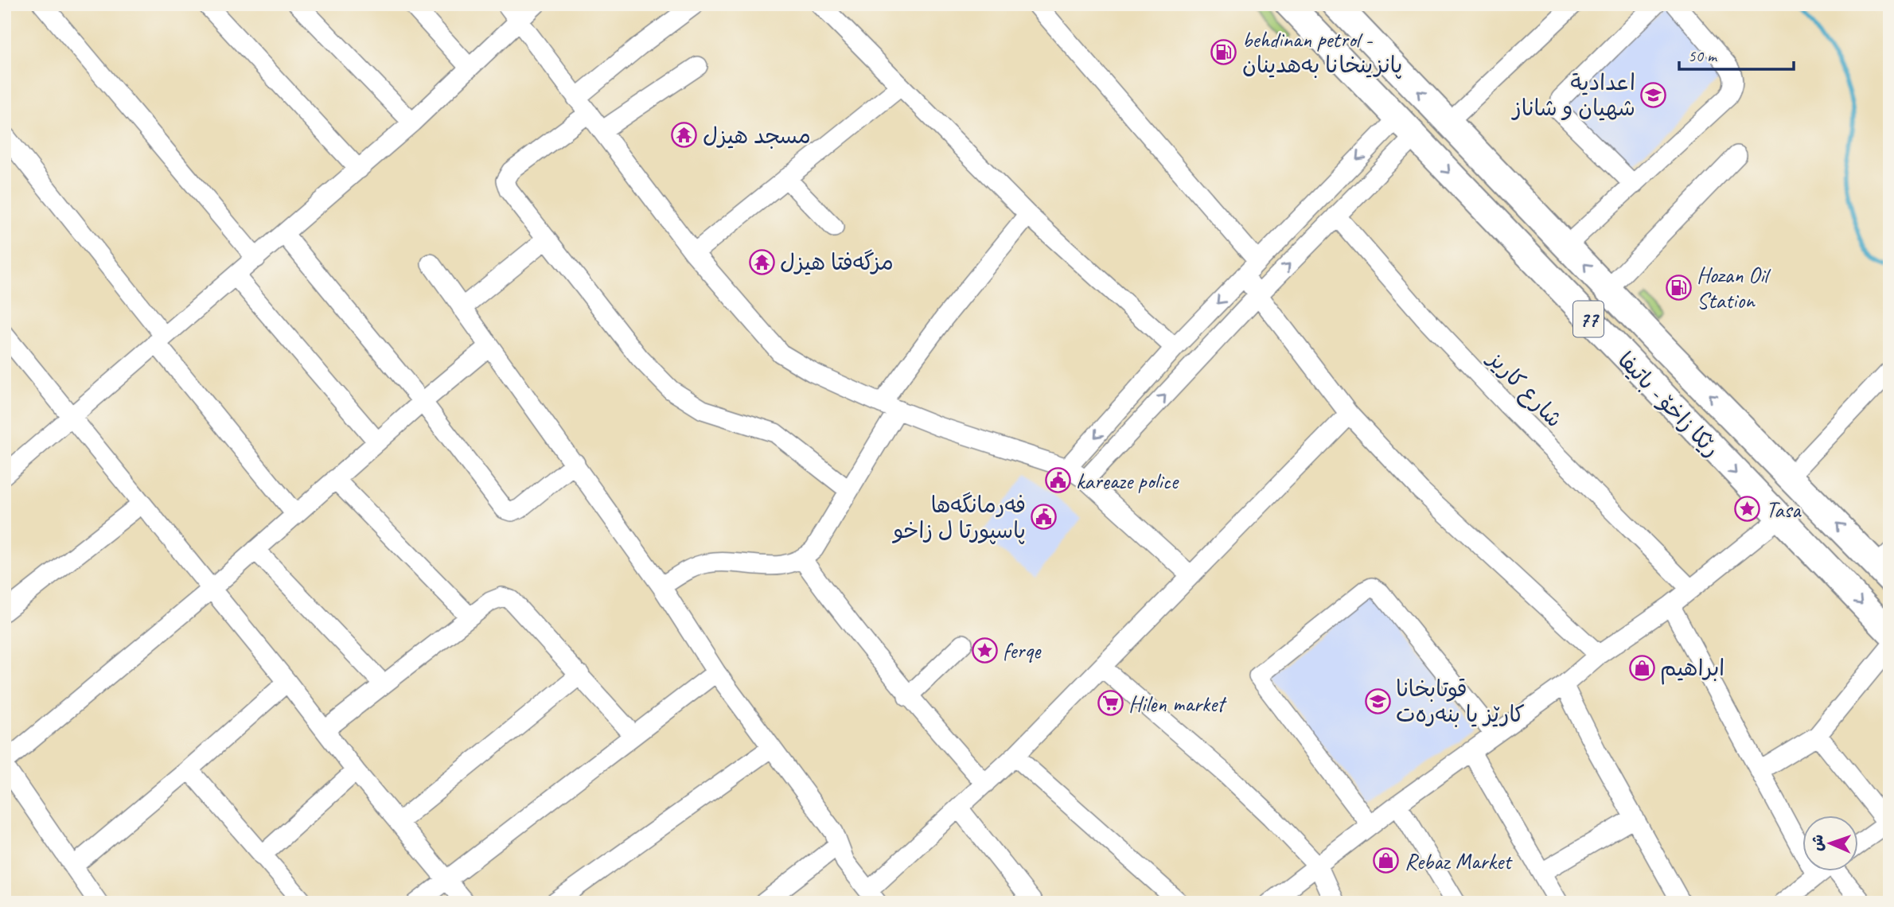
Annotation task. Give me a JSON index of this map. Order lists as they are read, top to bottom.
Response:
{
  "streets": {
    "highway": ["77", "رێکا زاخۆ - باتیفا"],
    "street": ["شارع كاريز"]
  },
  "places": {
    "fuel station": ["behdinan petrol - پانزینخانا بەهدینان", "Hozan Oil Station"],
    "school or university": ["اعدادية شهيان و شاناز", "قوتابخانا کارێز یا بنەرەت"],
    "temple": ["مسجد هيزل", "مزگەفتا هیزل"],
    "public building": ["kareaze police", "فەرمانگەها پاسپورتا ل زاخو"],
    "place": ["Tasa", "ferqe"],
    "shop": ["ابراهيم", "Rebaz Market"],
    "supermarket": ["Hilen market"]
  },
  "scale_bar": "50 m",
  "north": "left"
}
